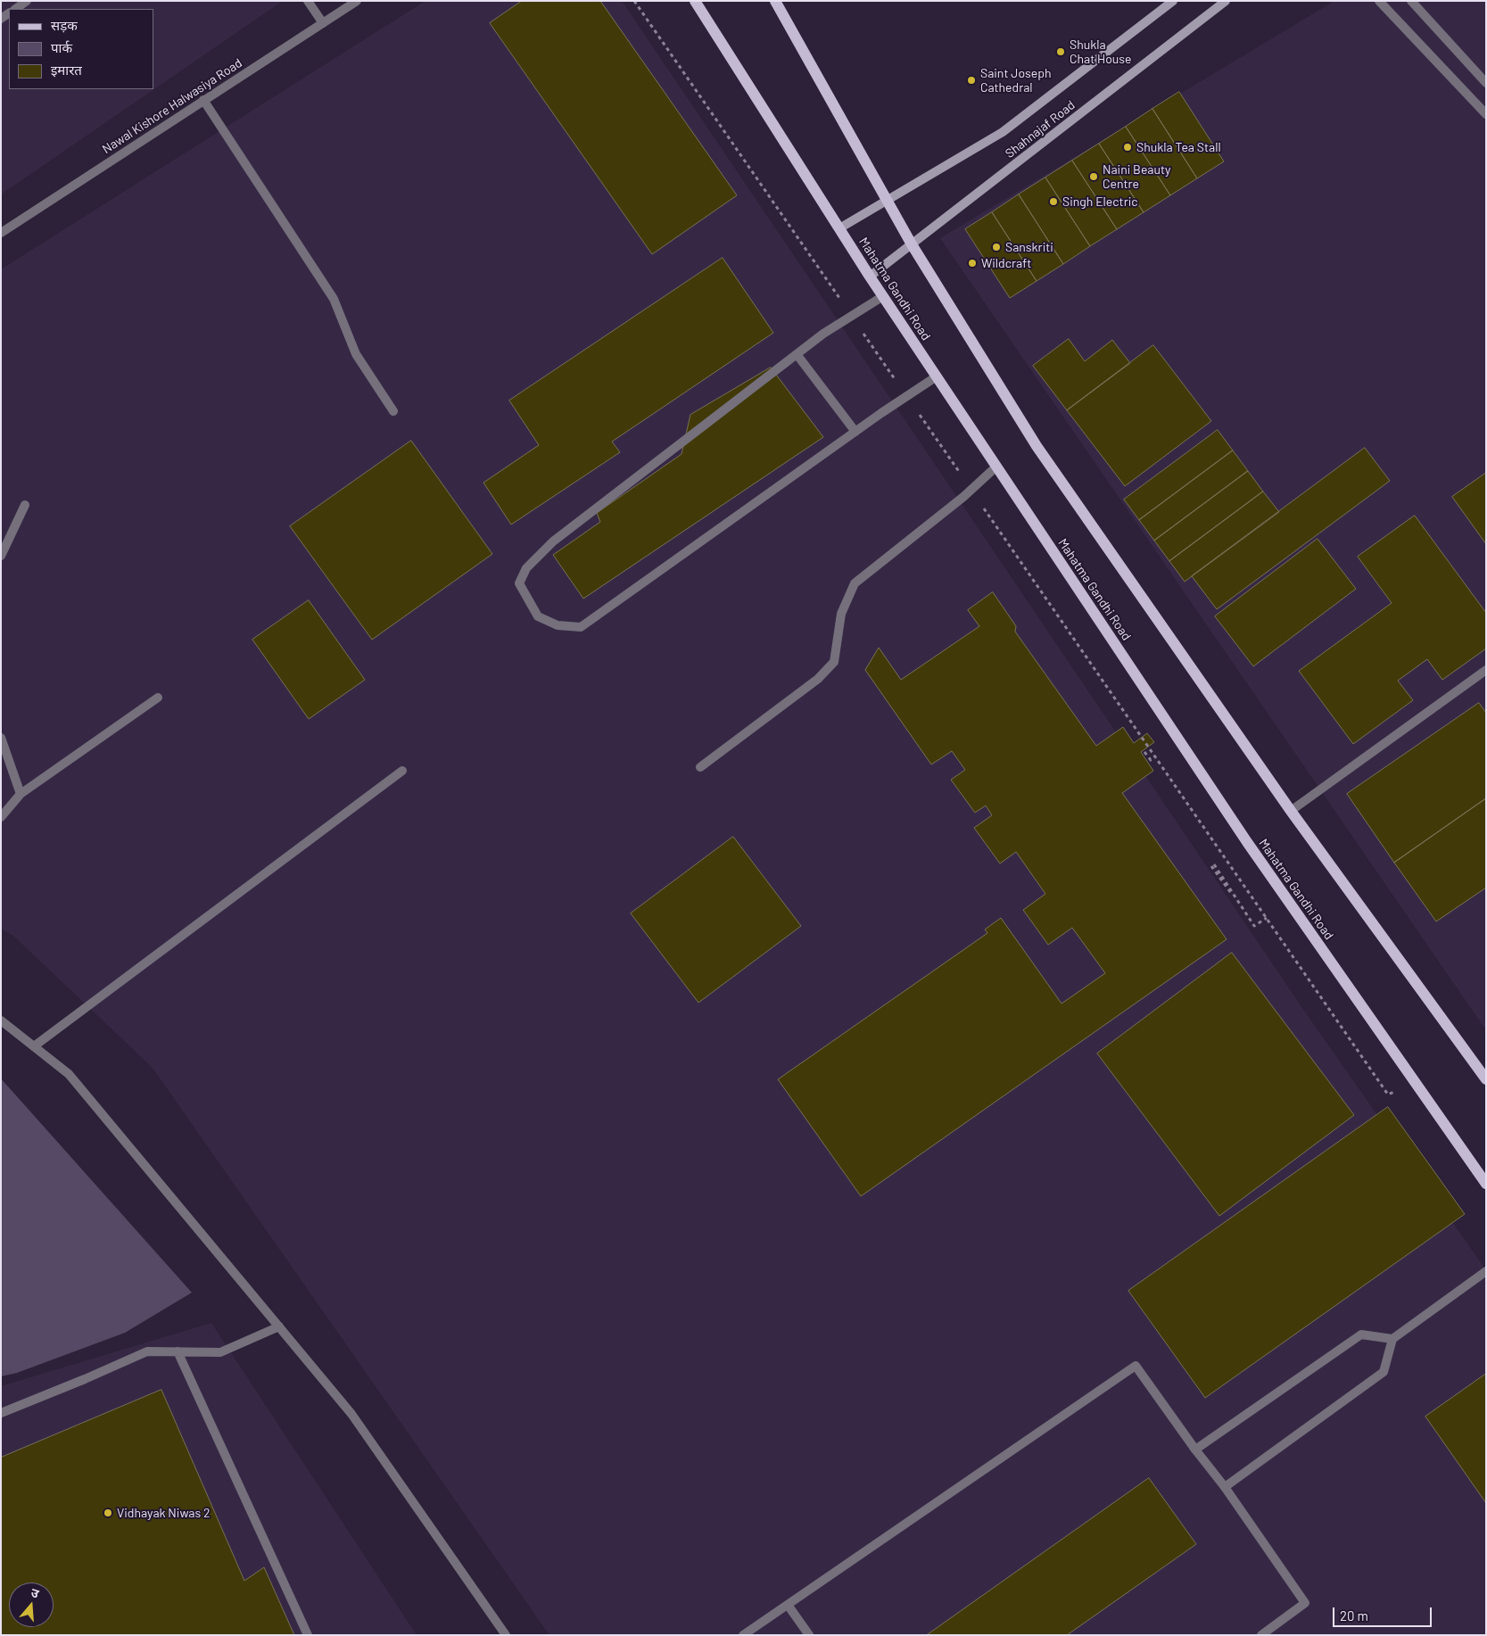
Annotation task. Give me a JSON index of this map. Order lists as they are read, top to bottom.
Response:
{
  "streets": {
    "main road": ["Shahnajaf Road", "Mahatma Gandhi Road"],
    "street": ["Nawal Kishore Halwasiya Road"]
  },
  "crossings": [
    ["Shahnajaf Road", "Mahatma Gandhi Road"]
  ],
  "places": [
    "Shukla Chat House",
    "Saint Joseph Cathedral",
    "Shukla Tea Stall",
    "Naini Beauty Centre",
    "Singh Electric",
    "Sanskriti",
    "Wildcraft",
    "Vidhayak Niwas 2"
  ],
  "legend": ["सड़क", "पार्क", "इमारत"],
  "scale_bar": "20 m",
  "north": "top"
}
